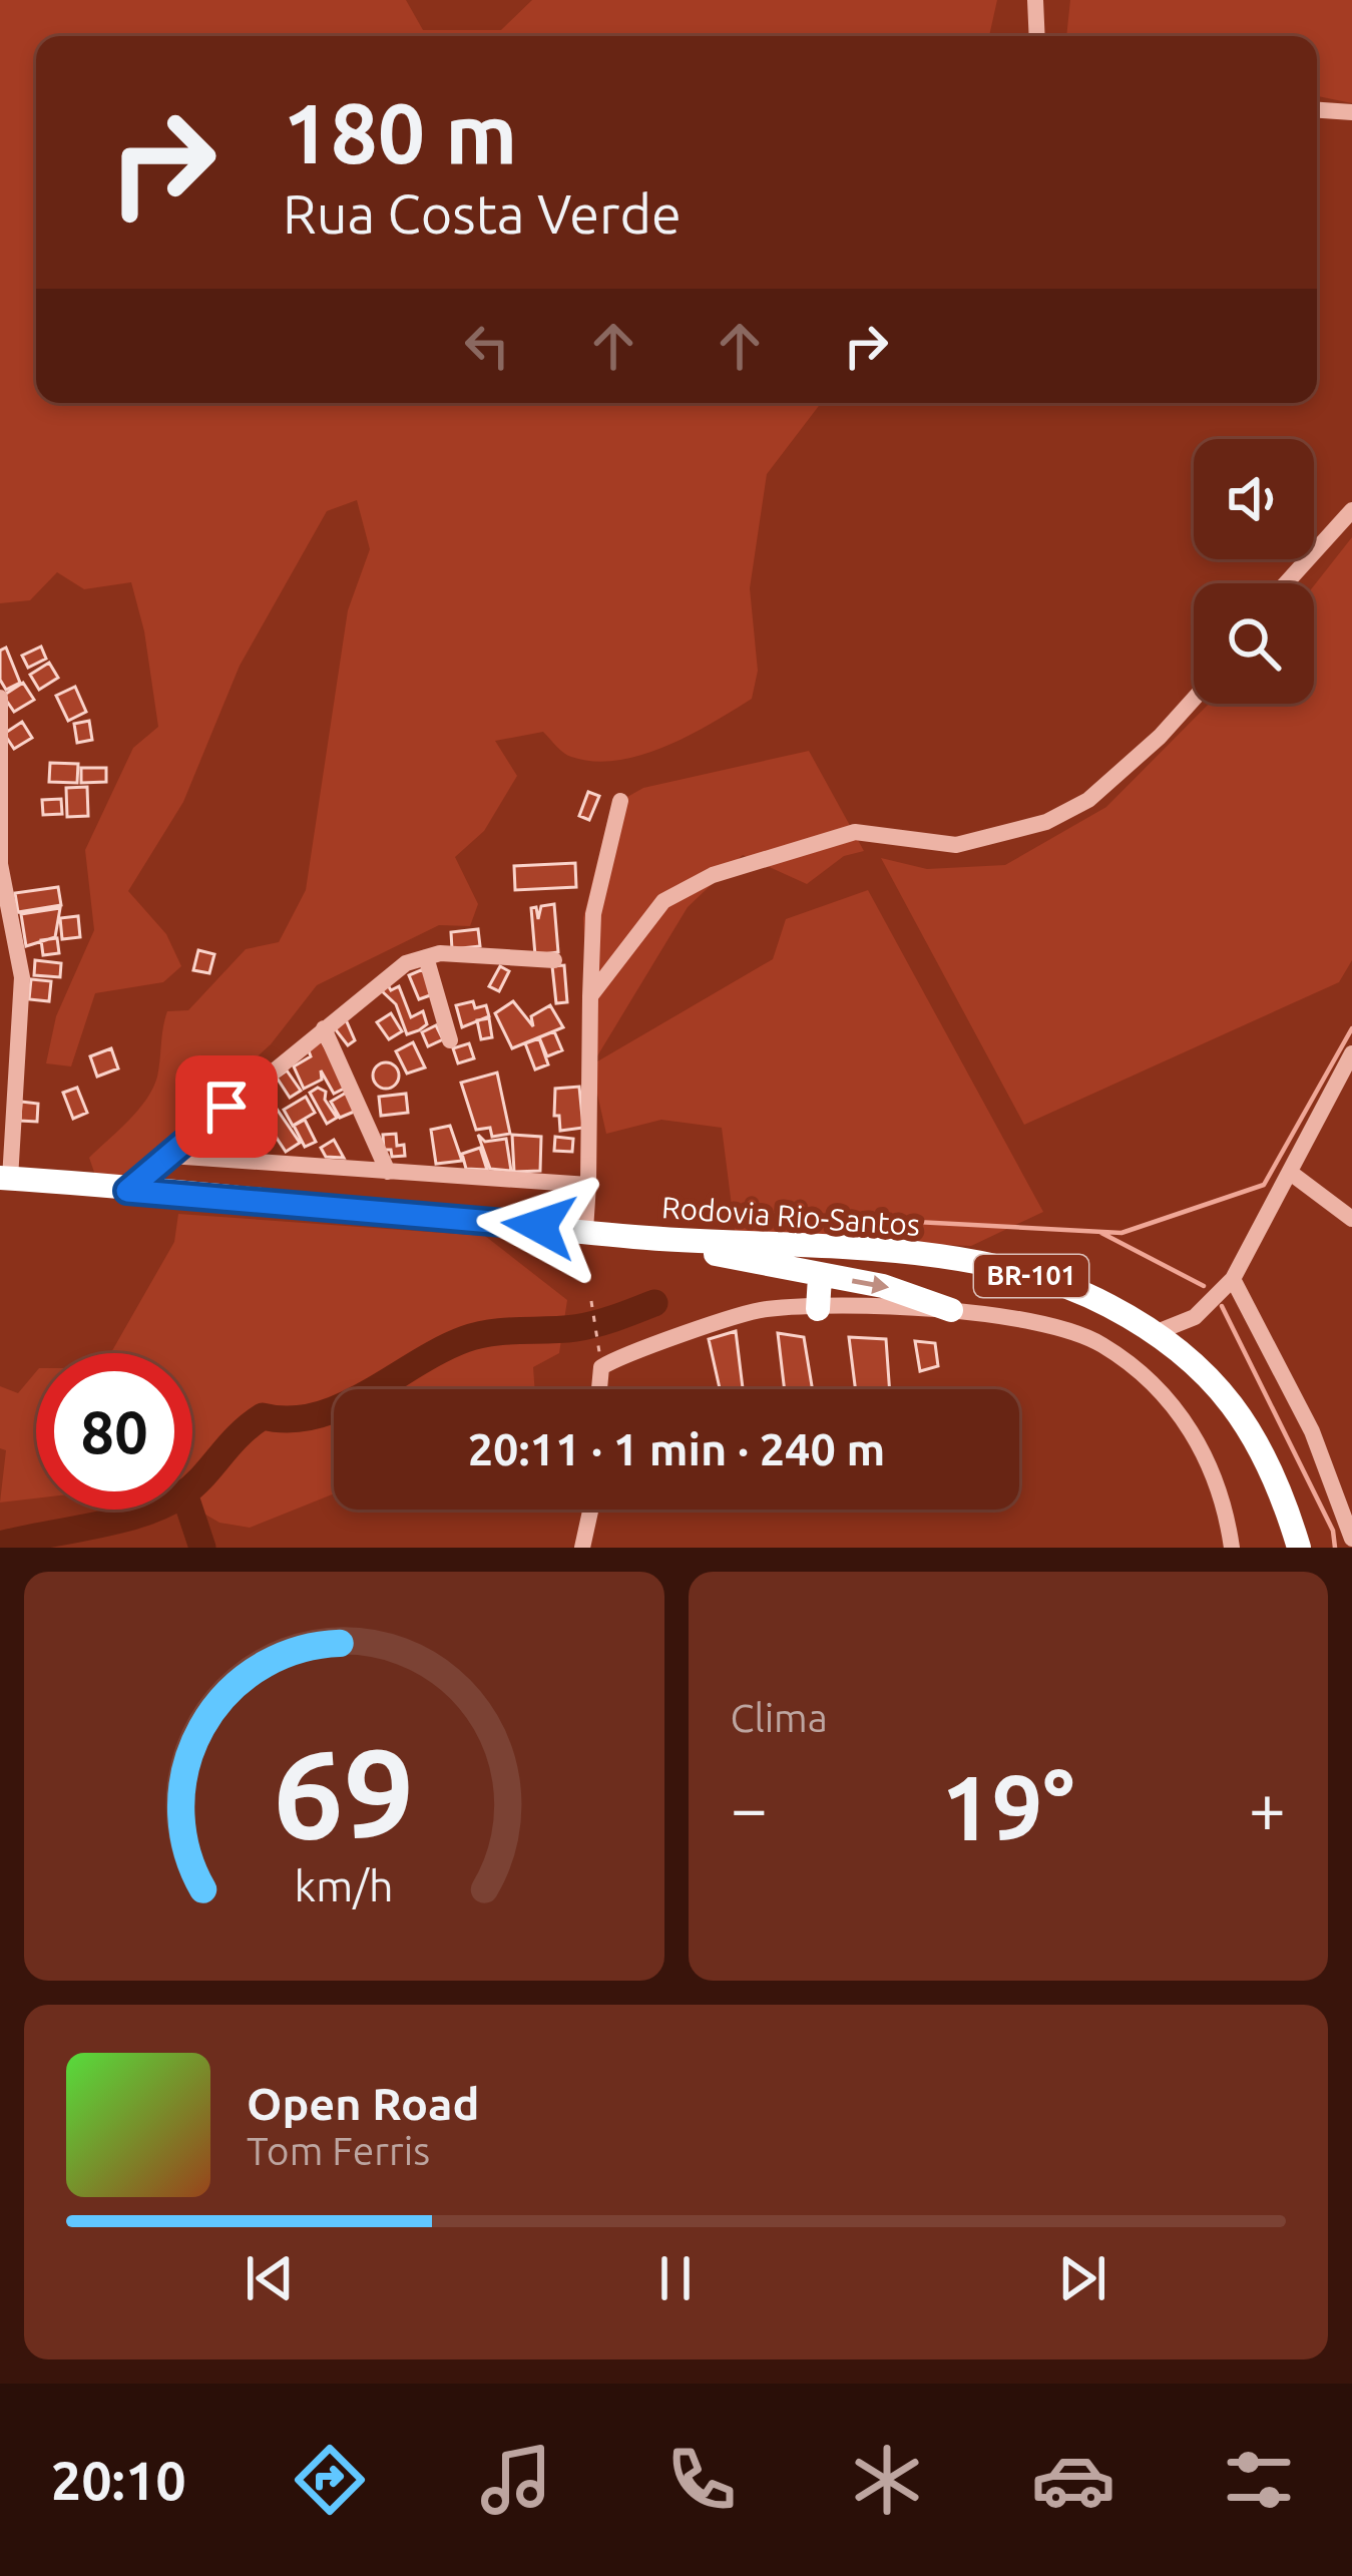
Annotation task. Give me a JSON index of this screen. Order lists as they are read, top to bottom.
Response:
{
  "streets": {
    "highway": ["Rodovia Rio-Santos", "BR-101"]
  },
  "page": {
    "turn": ["180 m", "Rua Costa Verde"],
    "limit": "80",
    "trip": "20:11 · 1 min · 240 m",
    "tile": "Clima",
    "heat": ["−", "19°", "+"],
    "song": ["Open Road", "Tom Ferris"],
    "tabs": "20:10",
    "gauge": ["69", "km/h"]
  }
}
